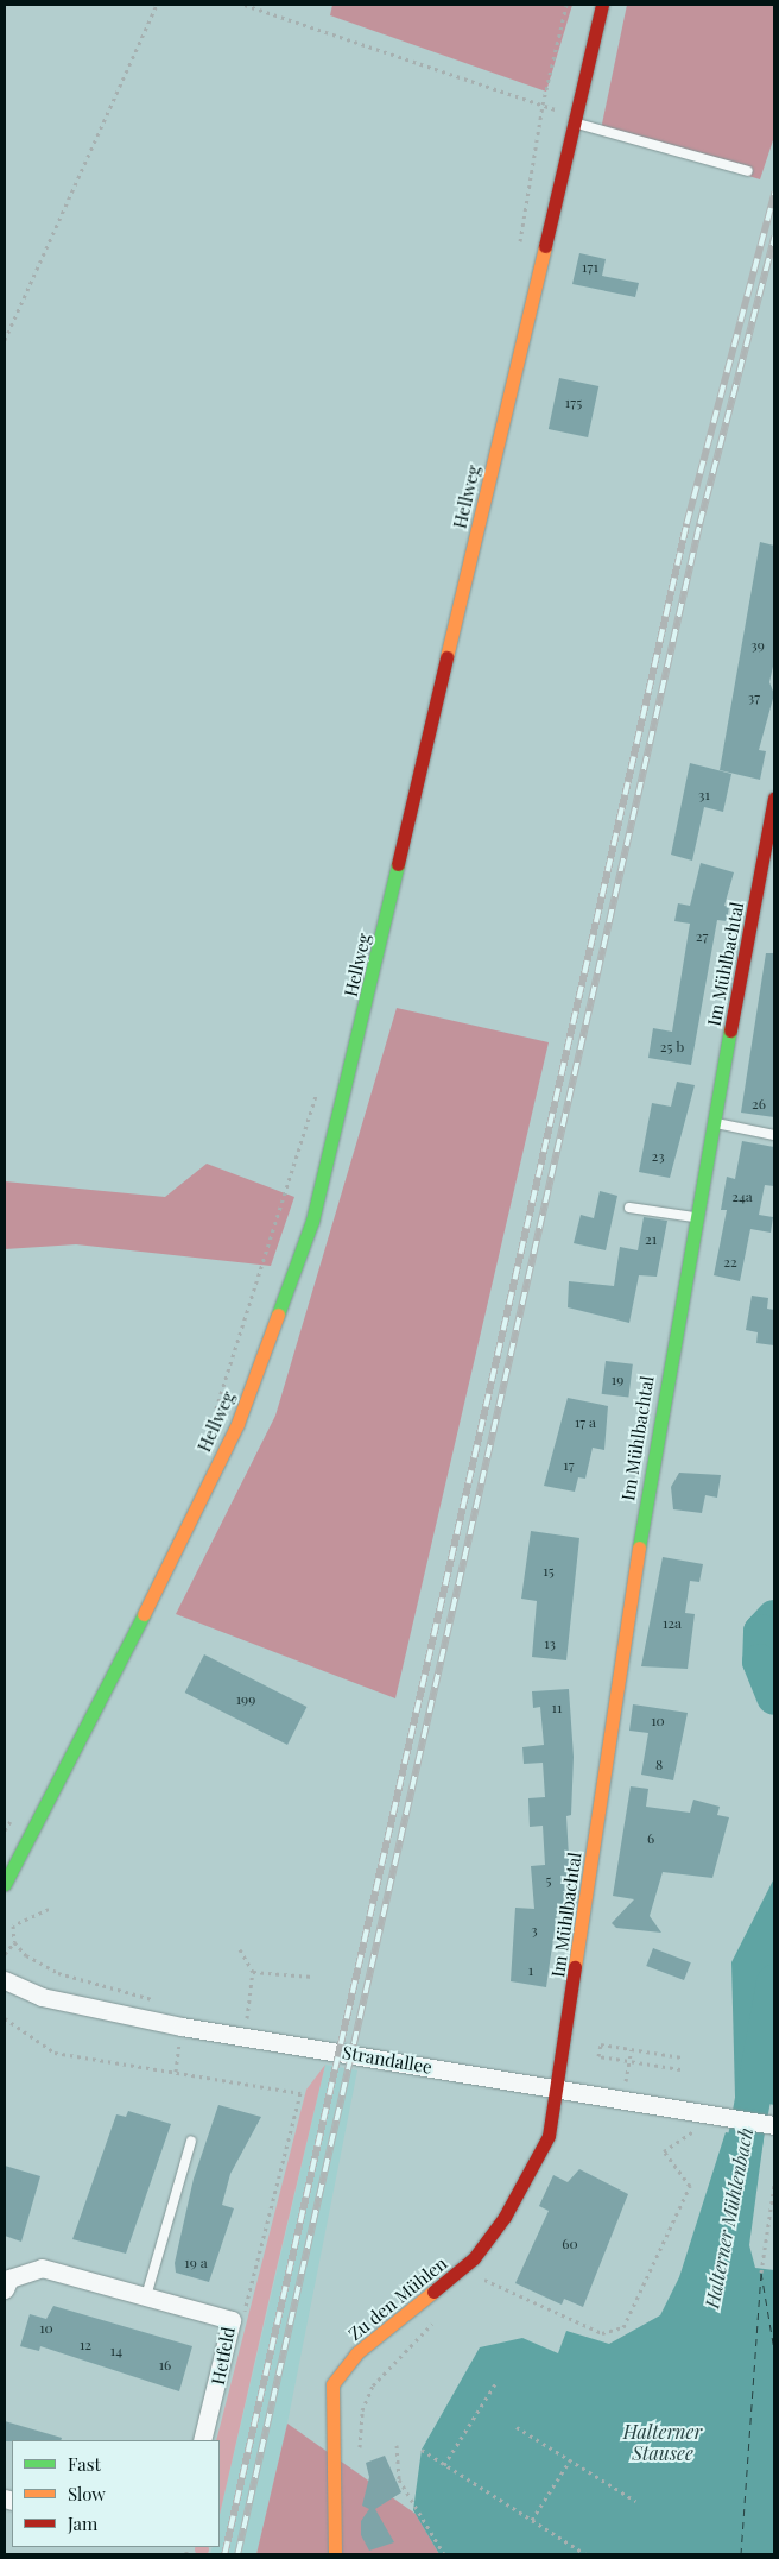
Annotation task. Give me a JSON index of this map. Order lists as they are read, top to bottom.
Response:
{
  "streets": {
    "street": [
      "Hellweg",
      "Im Mühlbachtal",
      "Strandallee",
      "Zu den Mühlen",
      "Hetfeld"
    ]
  },
  "crossings": [
    ["Im Mühlbachtal", "Strandallee"],
    ["Im Mühlbachtal", "Zu den Mühlen"],
    ["Strandallee", "Zu den Mühlen"]
  ],
  "water": ["Halterner Mühlenbach", "Halterner Stausee"],
  "house_numbers": [
    "171",
    "175",
    "39",
    "37",
    "31",
    "27",
    "25 b",
    "26",
    "23",
    "24a",
    "21",
    "22",
    "19",
    "17 a",
    "17",
    "15",
    "12a",
    "13",
    "199",
    "11",
    "10",
    "8",
    "6",
    "5",
    "3",
    "1",
    "60",
    "19 a",
    "10",
    "12",
    "14",
    "16"
  ],
  "legend": ["Fast", "Slow", "Jam"]
}
